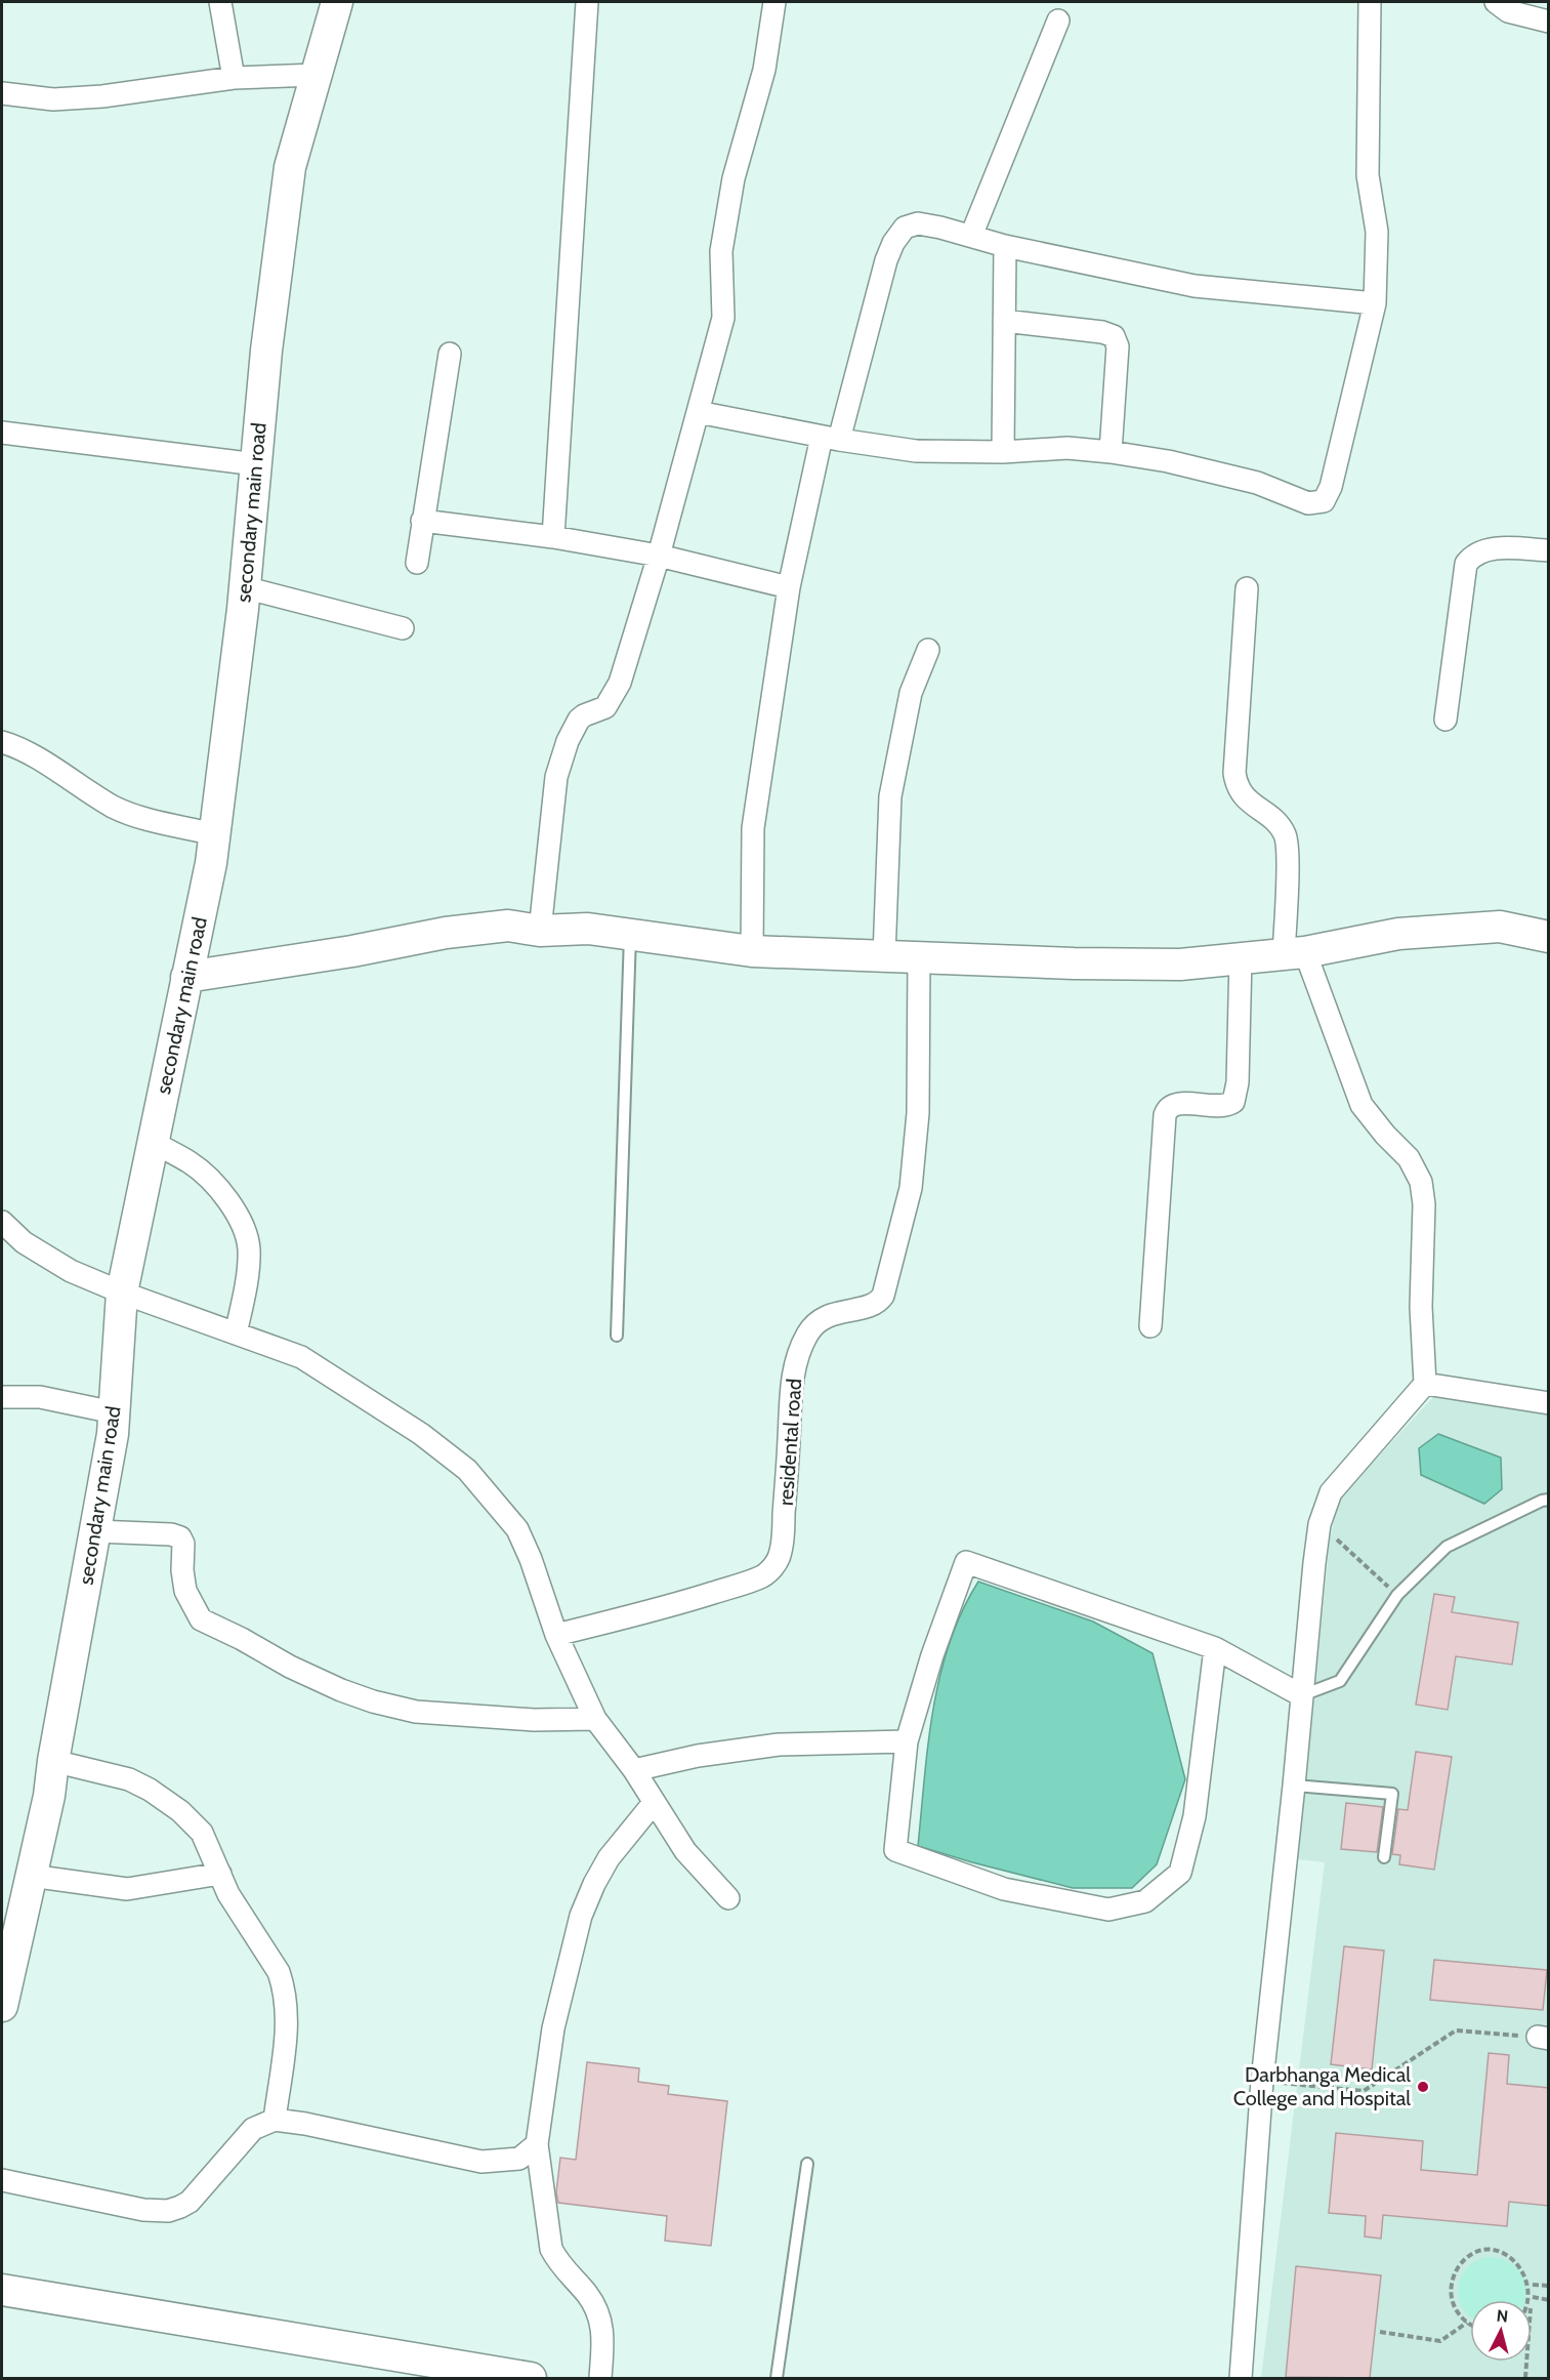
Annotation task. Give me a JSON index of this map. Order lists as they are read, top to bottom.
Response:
{
  "streets": {
    "main road": ["secondary main road"],
    "street": ["residental road"]
  },
  "places": ["Darbhanga Medical College and Hospital"],
  "north": "top"
}
